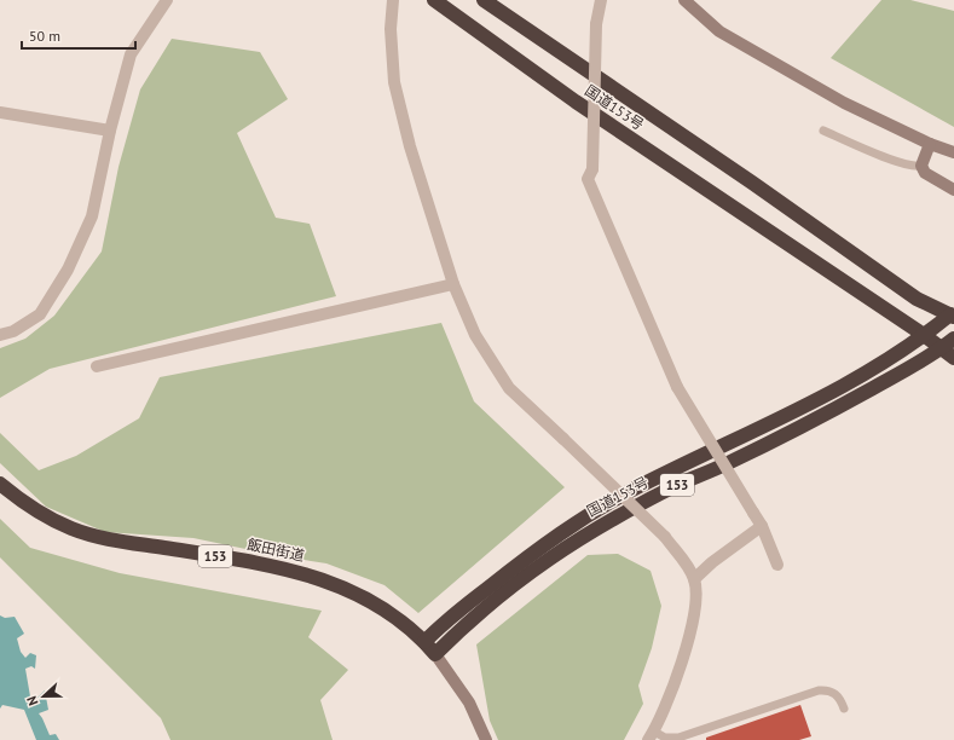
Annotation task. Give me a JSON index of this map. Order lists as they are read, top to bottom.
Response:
{
  "streets": {
    "highway": ["国道153号", "153", "飯田街道"]
  },
  "crossings": [
    ["国道153号", "飯田街道"]
  ],
  "scale_bar": "50 m",
  "north": "left"
}
